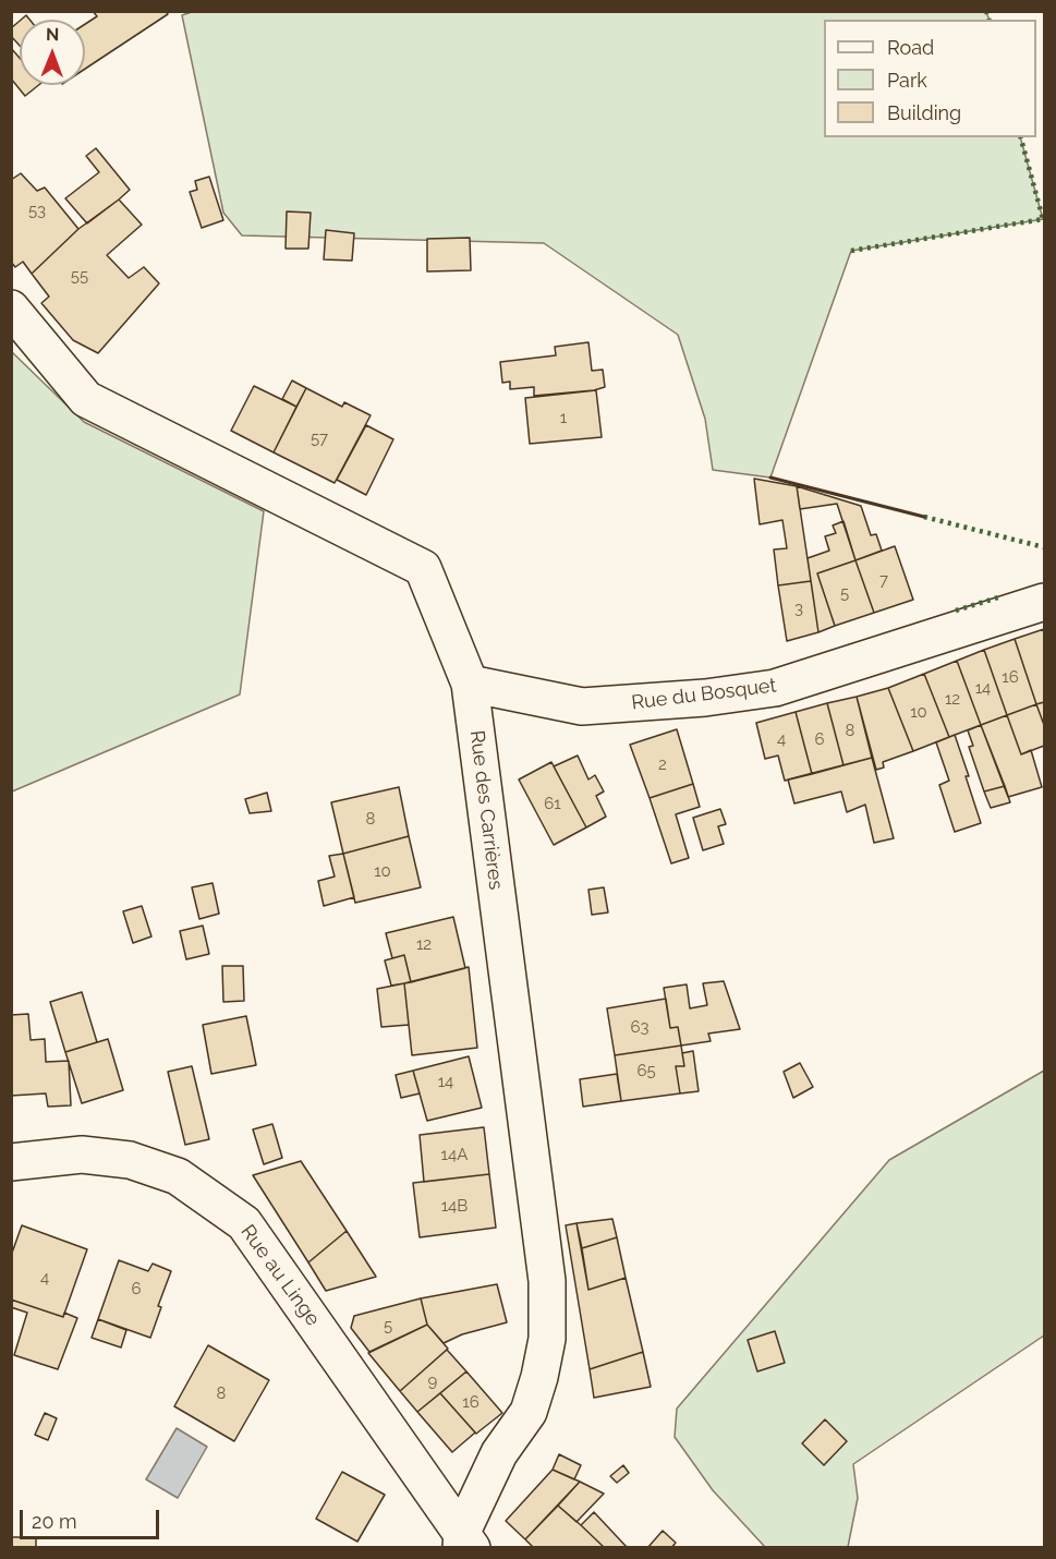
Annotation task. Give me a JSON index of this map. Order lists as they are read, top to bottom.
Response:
{
  "streets": {
    "street": ["Rue du Bosquet", "Rue des Carrières", "Rue au Linge"]
  },
  "crossings": [
    ["Rue du Bosquet", "Rue des Carrières"],
    ["Rue des Carrières", "Rue au Linge"]
  ],
  "house_numbers": [
    "53",
    "55",
    "1",
    "57",
    "7",
    "5",
    "3",
    "16",
    "14",
    "12",
    "10",
    "8",
    "4",
    "6",
    "2",
    "61",
    "8",
    "10",
    "12",
    "63",
    "65",
    "14",
    "14A",
    "14B",
    "4",
    "6",
    "5",
    "9",
    "8",
    "16"
  ],
  "legend": ["Road", "Park", "Building"],
  "scale_bar": "20 m",
  "north": "top"
}
